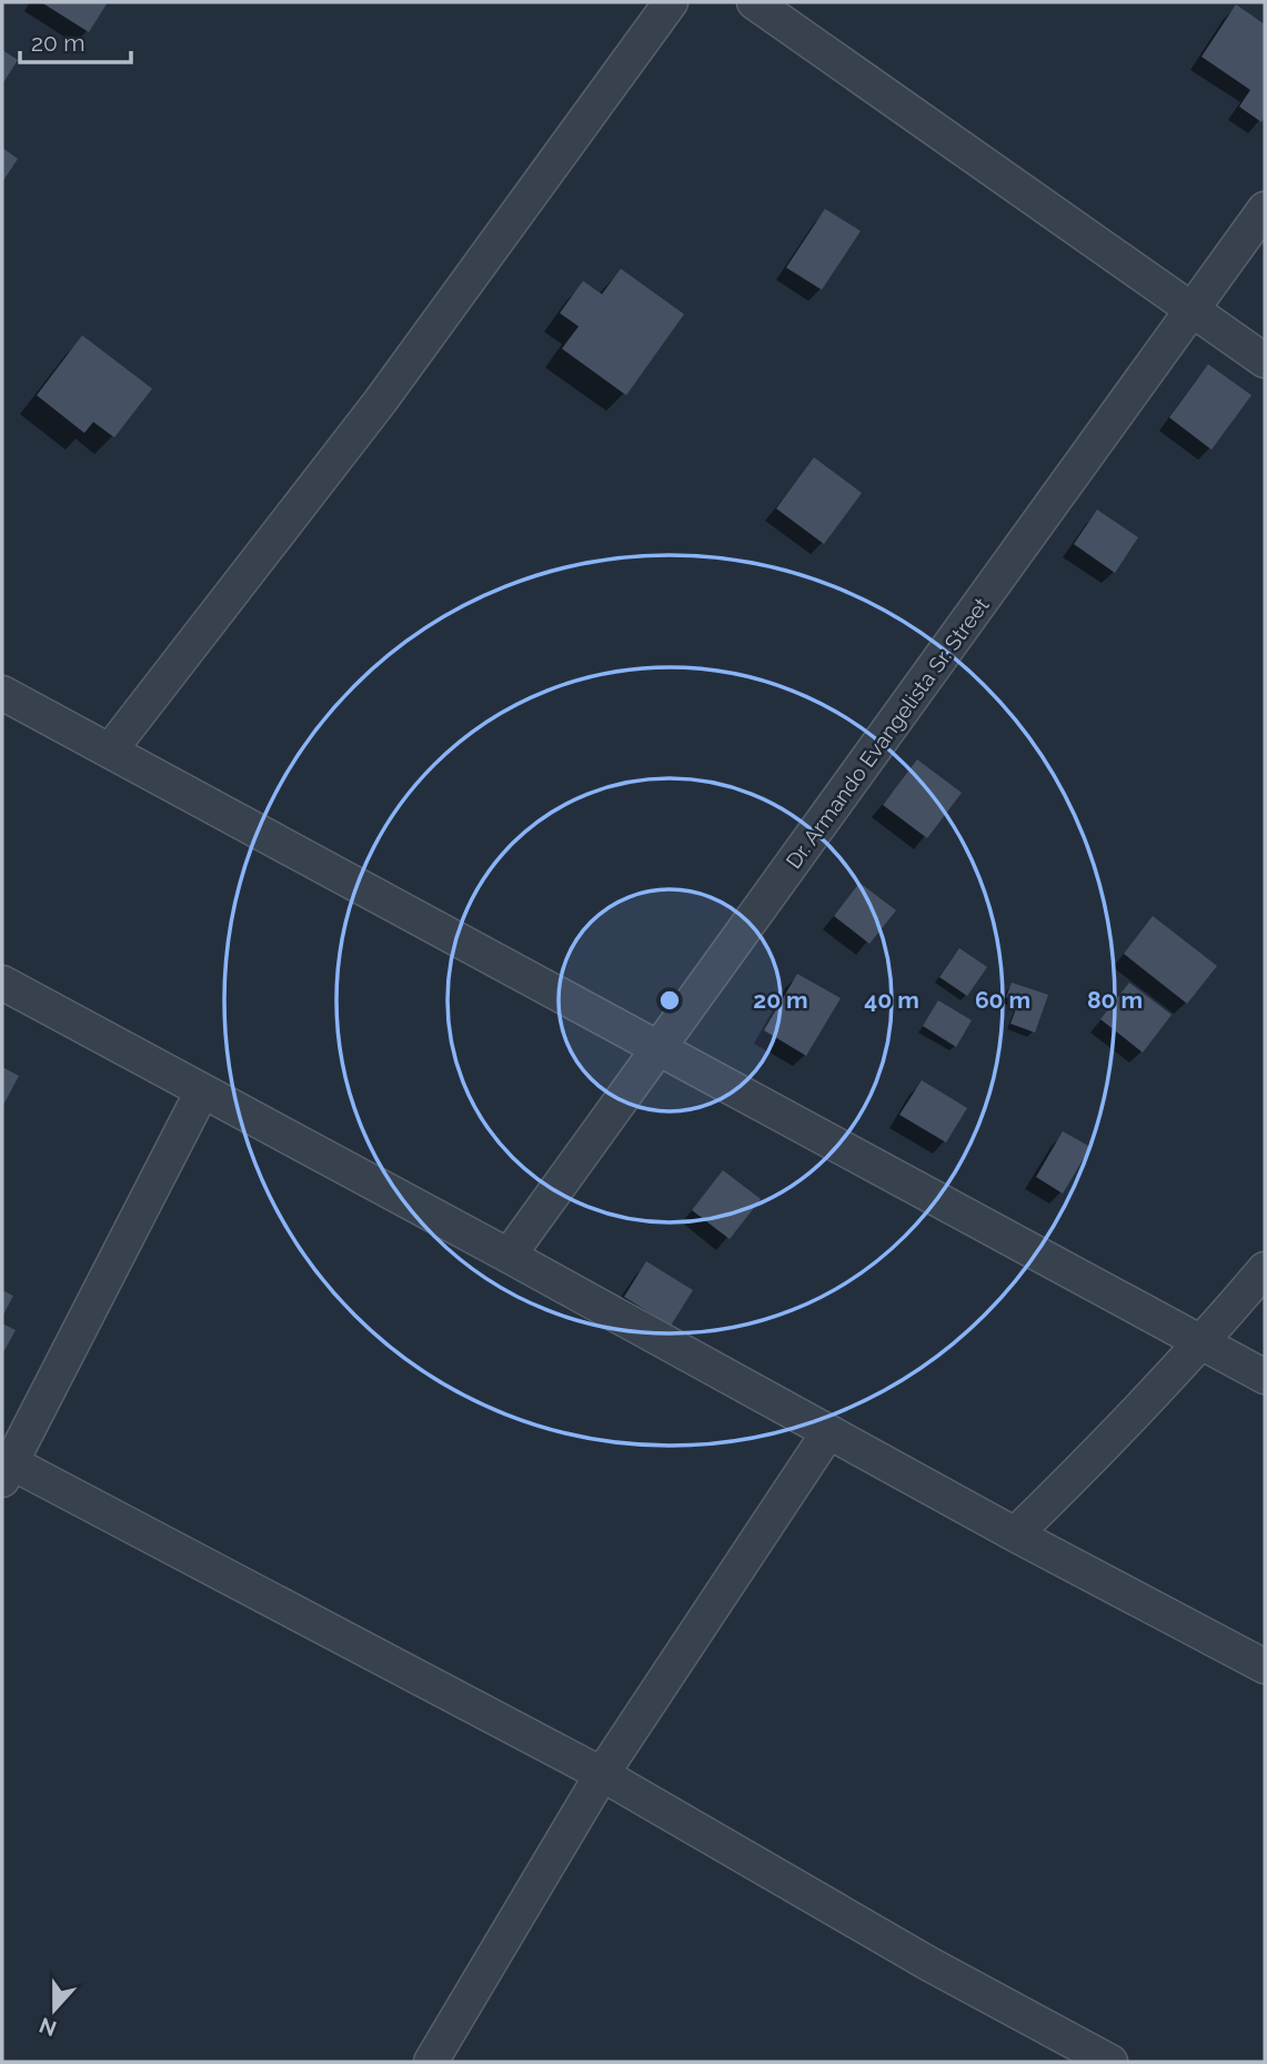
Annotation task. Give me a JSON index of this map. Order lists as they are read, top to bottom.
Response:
{
  "streets": {
    "street": ["Dr. Armando Evangelista Sr. Street"]
  },
  "scale_bar": "20 m",
  "north": "bottom",
  "rings": [
    "20 m",
    "40 m",
    "60 m",
    "80 m"
  ]
}
